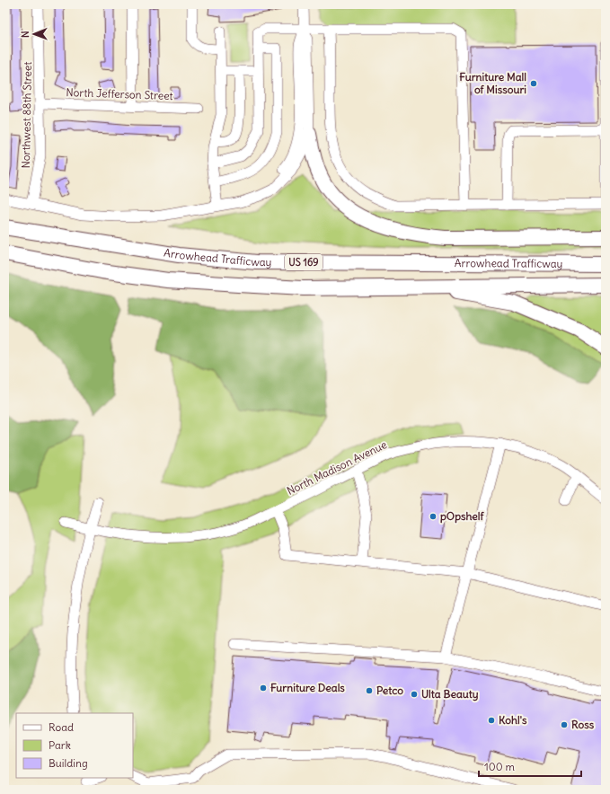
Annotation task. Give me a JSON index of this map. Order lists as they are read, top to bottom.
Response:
{
  "streets": {
    "highway": ["Arrowhead Trafficway", "US 169"],
    "street": ["North Jefferson Street", "Northwest 88th Street", "North Madison Avenue"]
  },
  "crossings": [
    ["North Jefferson Street", "Northwest 88th Street"]
  ],
  "places": [
    "Furniture Mall of Missouri",
    "pOpshelf",
    "Furniture Deals",
    "Petco",
    "Ulta Beauty",
    "Kohl's",
    "Ross"
  ],
  "legend": ["Road", "Park", "Building"],
  "scale_bar": "100 m",
  "north": "left"
}
